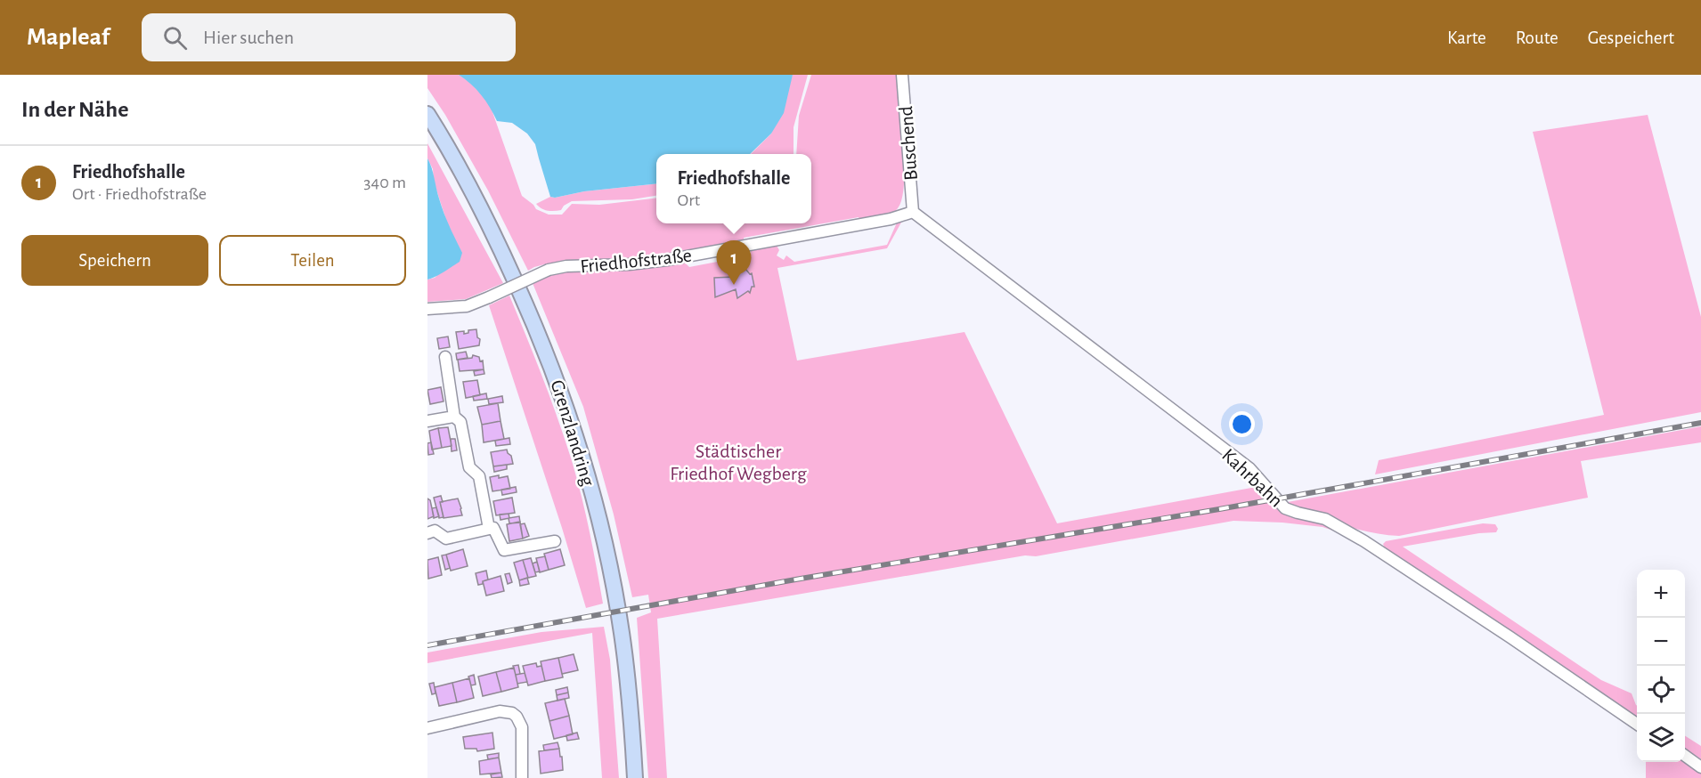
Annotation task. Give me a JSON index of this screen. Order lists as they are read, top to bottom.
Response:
{
  "streets": {
    "main road": ["Grenzlandring"],
    "street": ["Buschend", "Friedhofstraße", "Kahrbahn"]
  },
  "crossings": [
    ["Buschend", "Friedhofstraße"],
    ["Buschend", "Kahrbahn"],
    ["Friedhofstraße", "Kahrbahn"]
  ],
  "parks": ["Städtischer Friedhof Wegberg"],
  "page": {
    "header": "Mapleaf",
    "search": "Hier suchen",
    "nav": ["Karte", "Route", "Gespeichert"],
    "heading": "In der Nähe",
    "list": [
      {
        "mark": "1",
        "name": "Friedhofshalle",
        "note": "Ort · Friedhofstraße",
        "value": "340 m"
      }
    ],
    "popup": ["Friedhofshalle", "Ort"],
    "buttons": ["Speichern", "Teilen"],
    "pins": "1",
    "map_buttons": ["+", "−"]
  }
}
